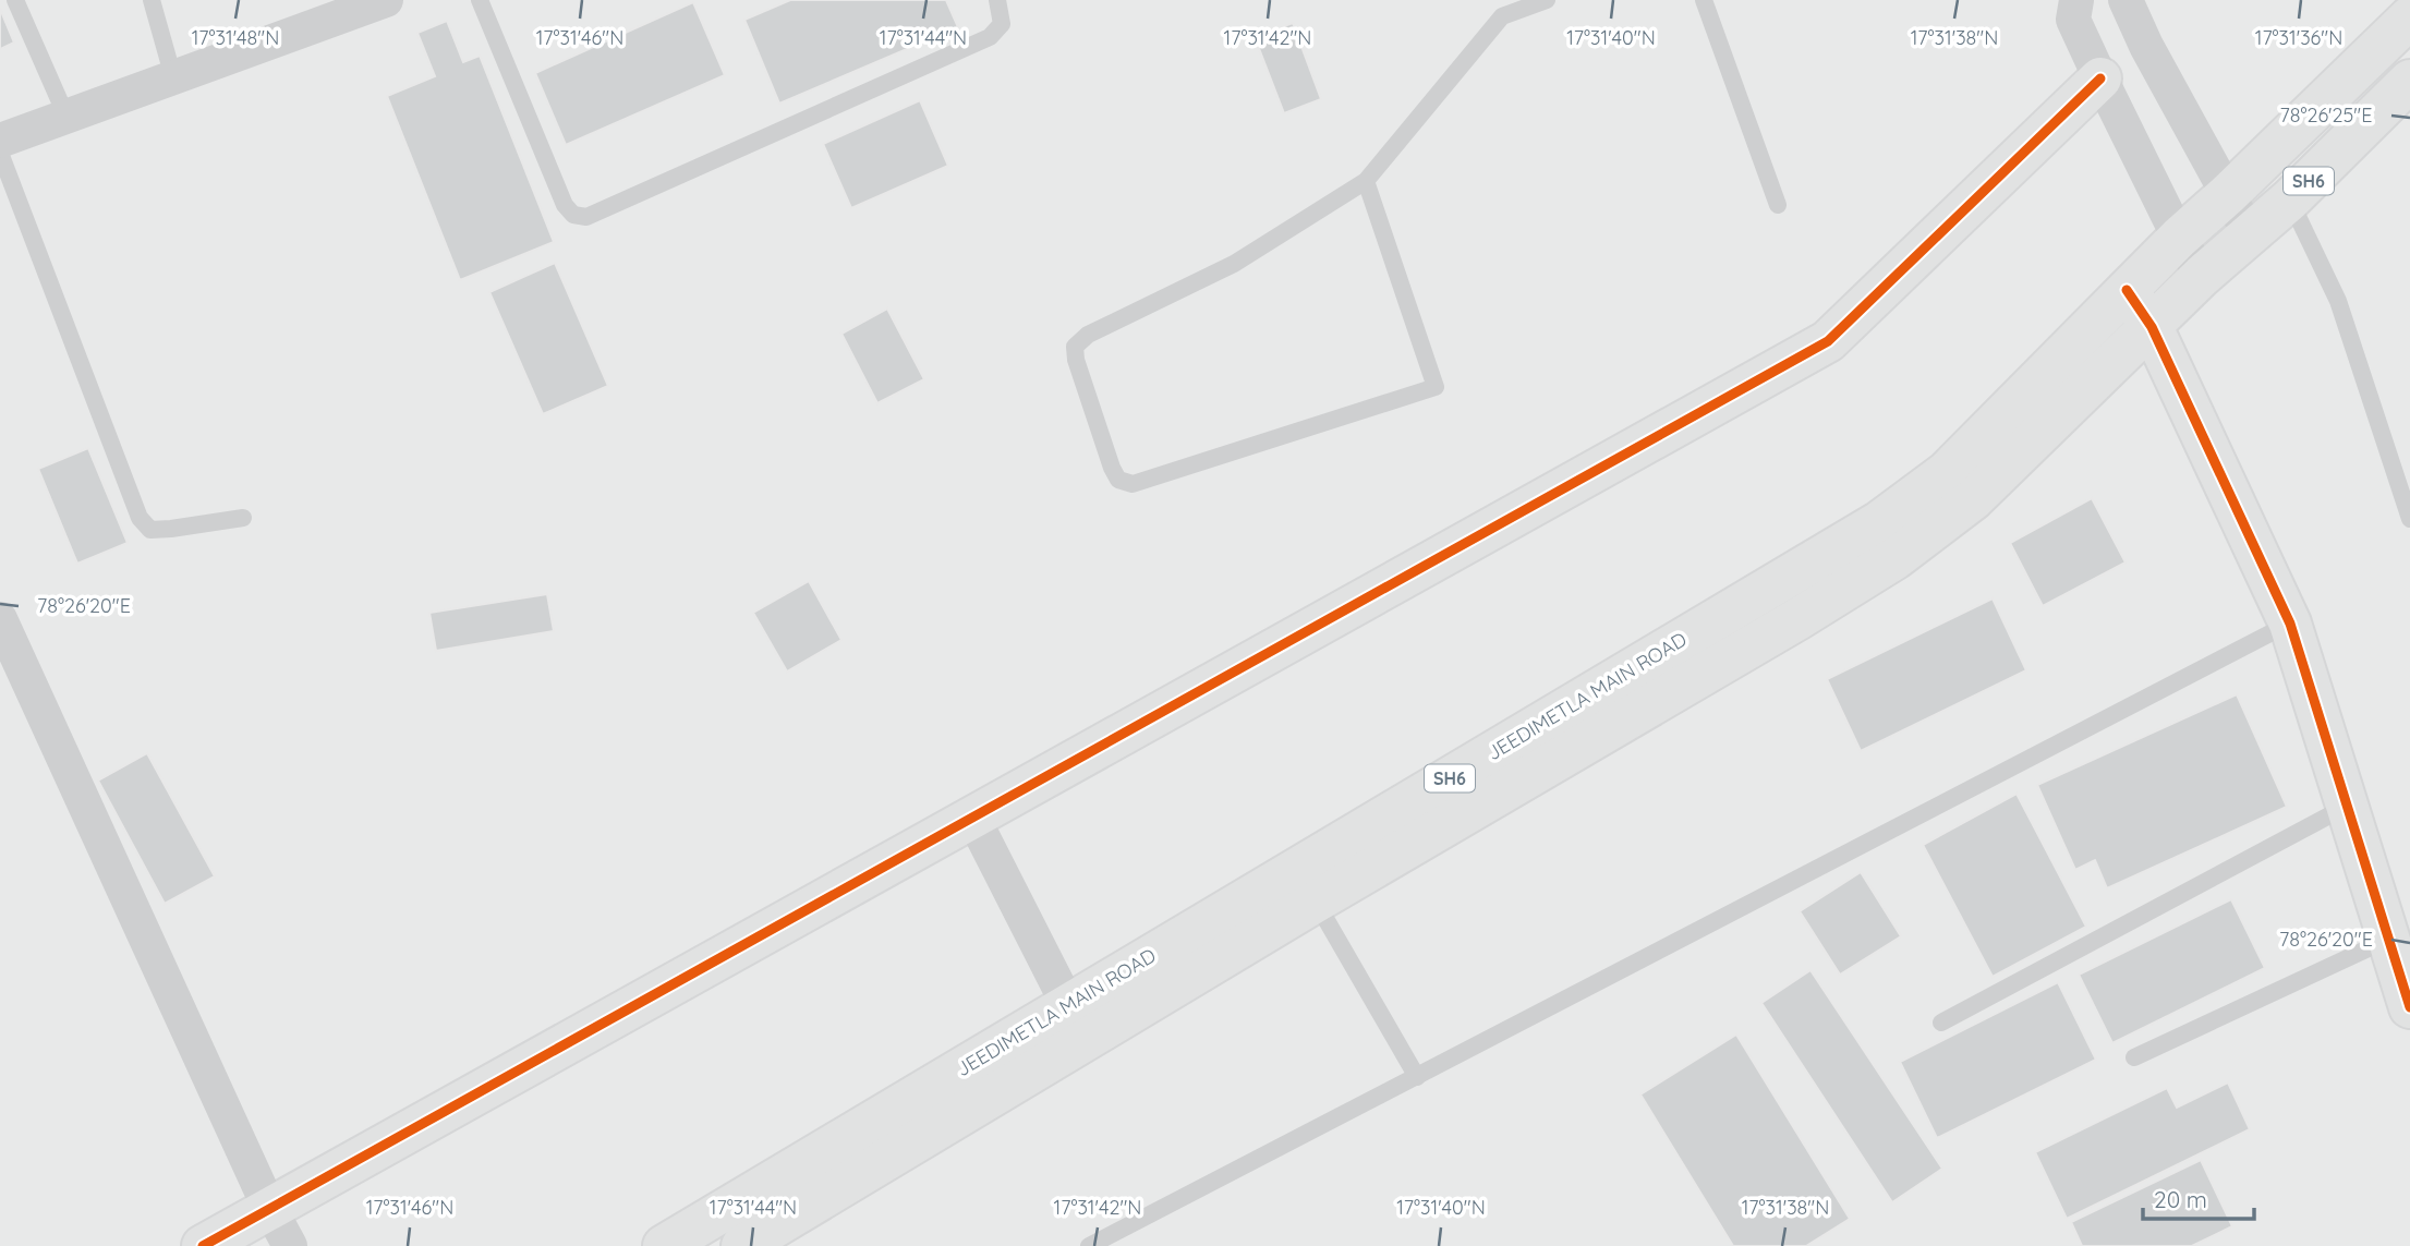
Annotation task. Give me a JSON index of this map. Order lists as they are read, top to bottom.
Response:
{
  "streets": {
    "main road": ["SH6", "JEEDIMETLA MAIN ROAD"]
  },
  "scale_bar": "20 m",
  "coordinates": [
    "17°31'48\"N",
    "17°31'46\"N",
    "17°31'44\"N",
    "17°31'42\"N",
    "17°31'40\"N",
    "17°31'38\"N",
    "17°31'36\"N",
    "78°26'25\"E",
    "78°26'20\"E"
  ]
}
